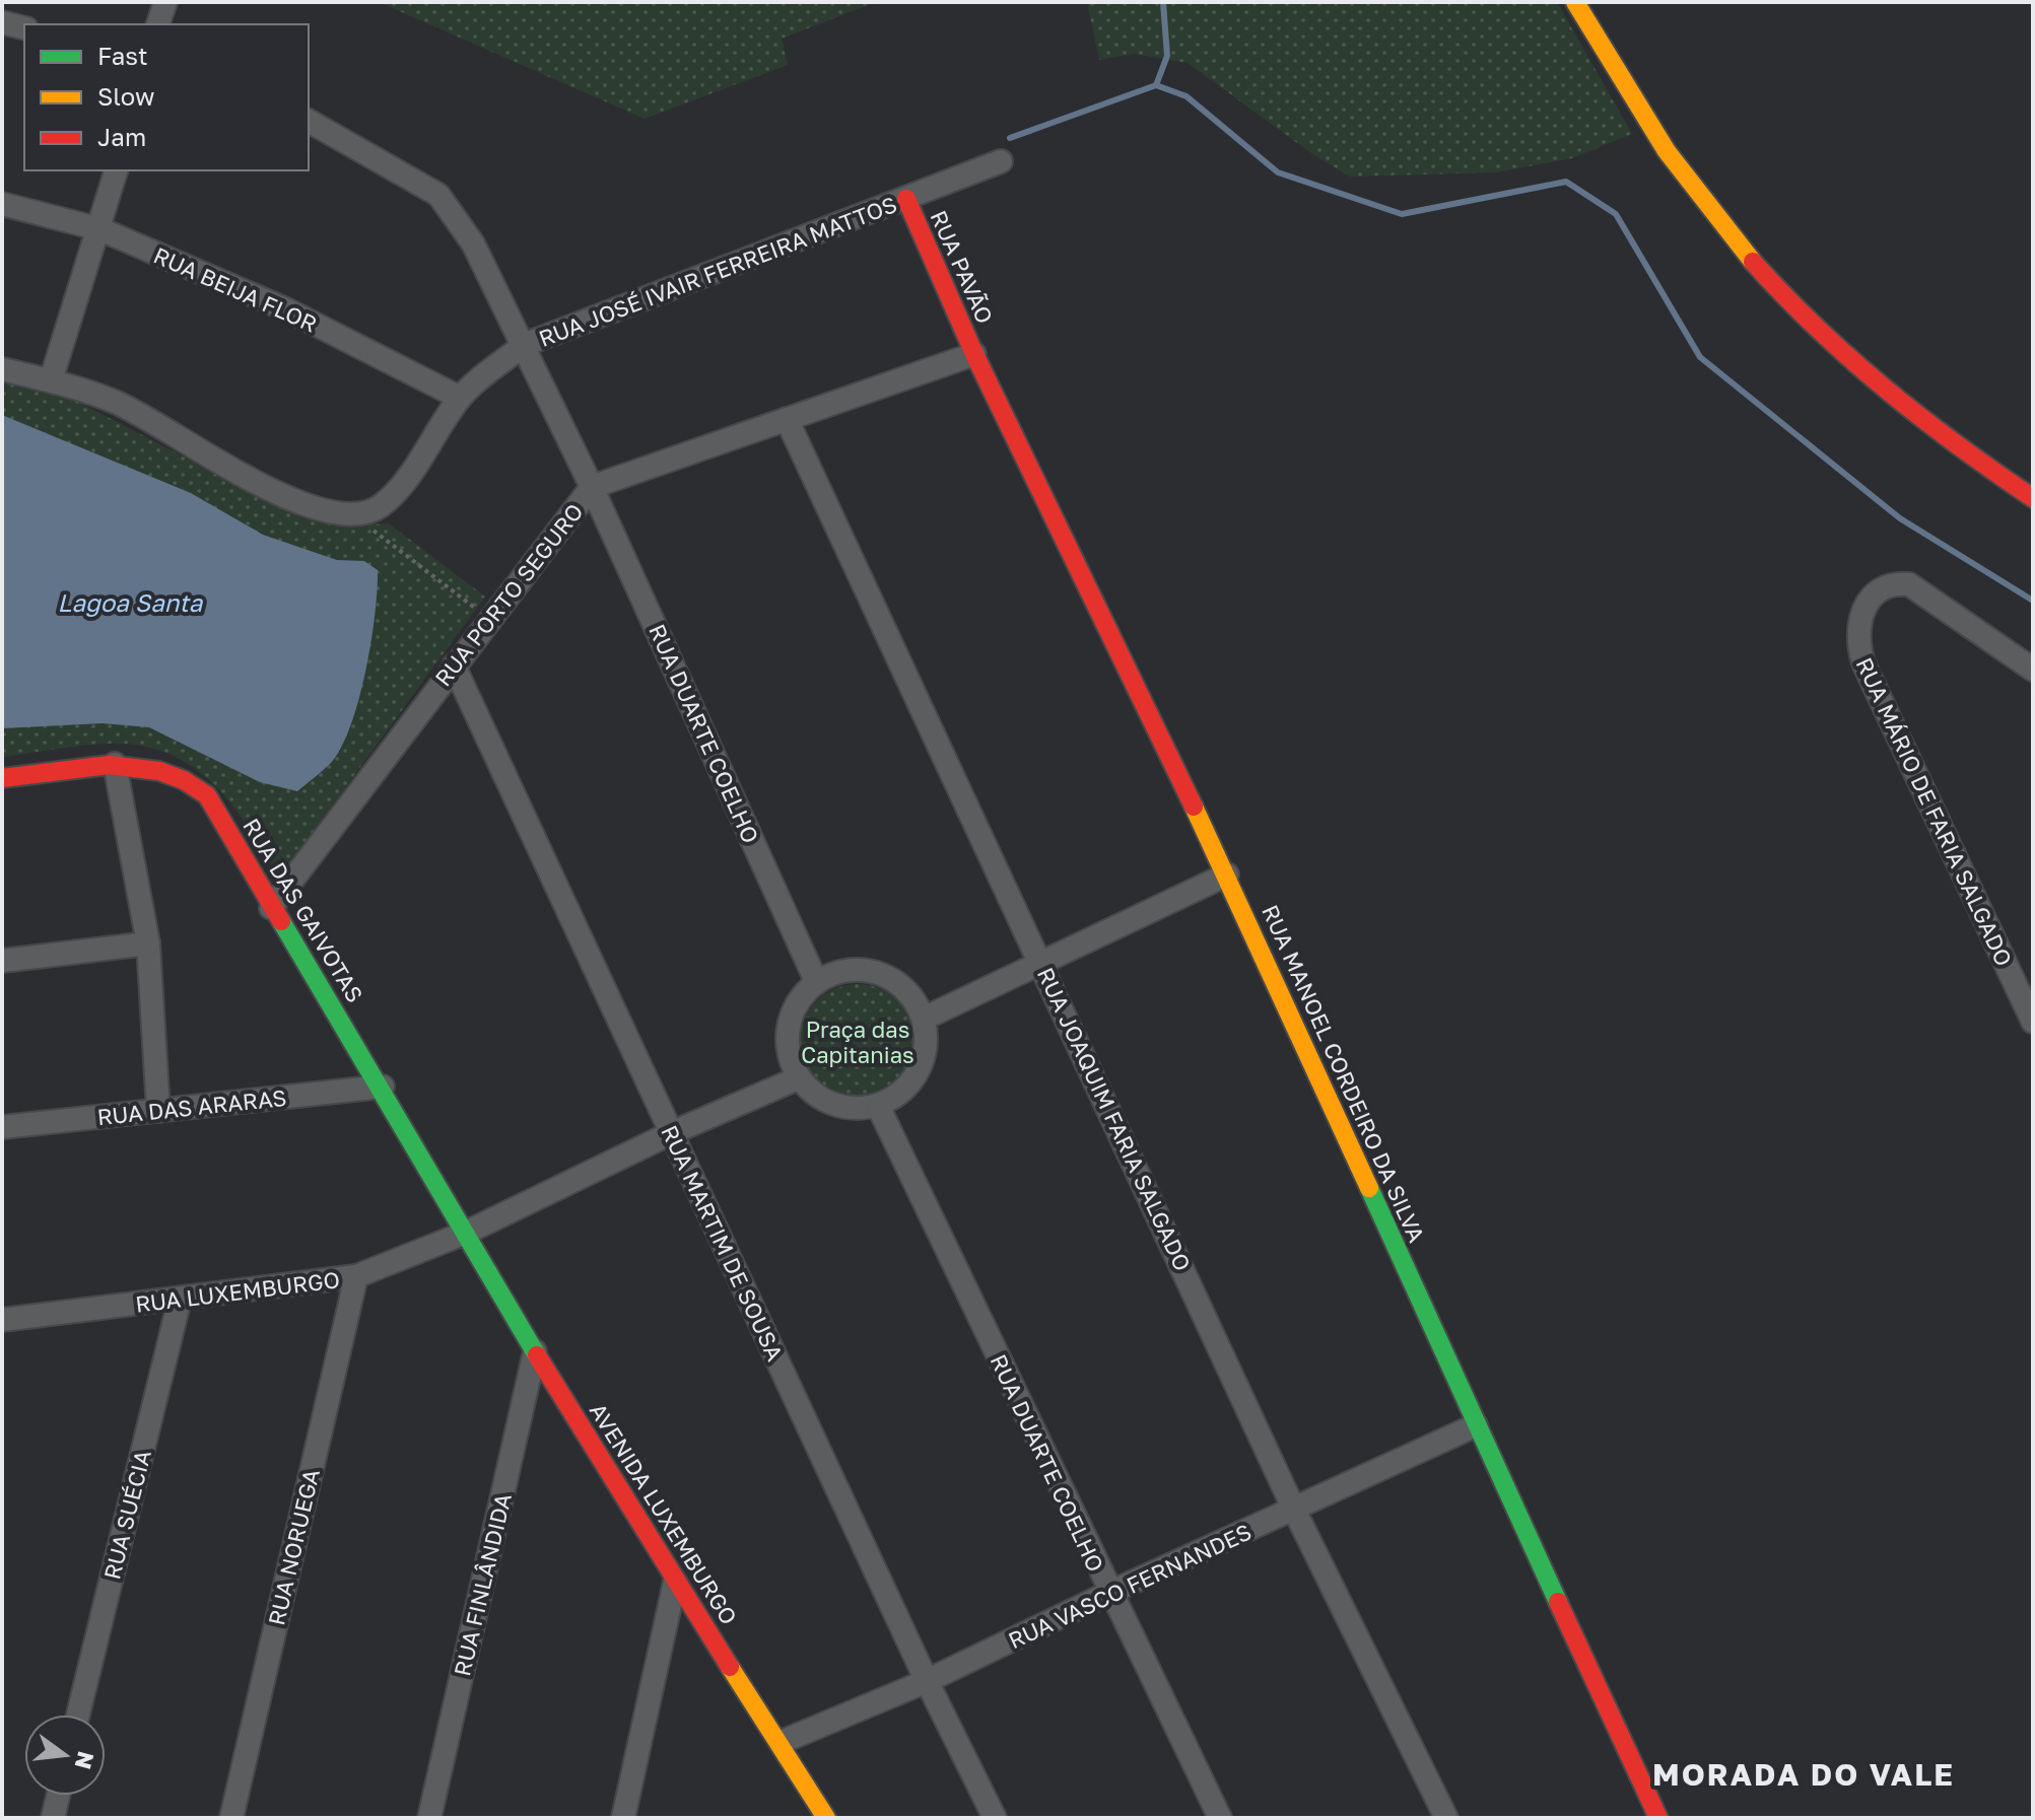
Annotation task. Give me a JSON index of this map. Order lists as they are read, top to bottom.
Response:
{
  "streets": {
    "main road": [
      "RUA PAVÃO",
      "RUA DAS GAIVOTAS",
      "RUA MANOEL CORDEIRO DA SILVA",
      "AVENIDA LUXEMBURGO"
    ],
    "street": [
      "RUA JOSÉ IVAIR FERREIRA MATTOS",
      "RUA BEIJA FLOR",
      "RUA PORTO SEGURO",
      "RUA DUARTE COELHO",
      "RUA MÁRIO DE FARIA SALGADO",
      "RUA DAS ARARAS",
      "RUA JOAQUIM FARIA SALGADO",
      "RUA MARTIM DE SOUSA",
      "RUA LUXEMBURGO",
      "RUA SUÉCIA",
      "RUA NORUEGA",
      "RUA FINLÂNDIDA",
      "RUA VASCO FERNANDES"
    ]
  },
  "crossings": [
    ["RUA PAVÃO", "RUA JOSÉ IVAIR FERREIRA MATTOS"],
    ["RUA PAVÃO", "RUA PORTO SEGURO"],
    ["RUA PAVÃO", "RUA MANOEL CORDEIRO DA SILVA"],
    ["RUA JOSÉ IVAIR FERREIRA MATTOS", "RUA BEIJA FLOR"],
    ["RUA JOSÉ IVAIR FERREIRA MATTOS", "RUA DUARTE COELHO"],
    ["RUA PORTO SEGURO", "RUA DUARTE COELHO"],
    ["RUA PORTO SEGURO", "RUA DAS GAIVOTAS"],
    ["RUA PORTO SEGURO", "RUA MANOEL CORDEIRO DA SILVA"],
    ["RUA PORTO SEGURO", "RUA JOAQUIM FARIA SALGADO"],
    ["RUA PORTO SEGURO", "RUA MARTIM DE SOUSA"],
    ["RUA DUARTE COELHO", "RUA LUXEMBURGO"],
    ["RUA DUARTE COELHO", "RUA VASCO FERNANDES"],
    ["RUA DAS GAIVOTAS", "RUA DAS ARARAS"],
    ["RUA DAS GAIVOTAS", "RUA LUXEMBURGO"],
    ["RUA DAS GAIVOTAS", "AVENIDA LUXEMBURGO"],
    ["RUA MANOEL CORDEIRO DA SILVA", "RUA VASCO FERNANDES"],
    ["RUA JOAQUIM FARIA SALGADO", "RUA VASCO FERNANDES"],
    ["RUA MARTIM DE SOUSA", "RUA LUXEMBURGO"],
    ["RUA MARTIM DE SOUSA", "RUA VASCO FERNANDES"],
    ["RUA LUXEMBURGO", "AVENIDA LUXEMBURGO"],
    ["RUA LUXEMBURGO", "RUA SUÉCIA"],
    ["RUA LUXEMBURGO", "RUA NORUEGA"],
    ["AVENIDA LUXEMBURGO", "RUA FINLÂNDIDA"],
    ["AVENIDA LUXEMBURGO", "RUA VASCO FERNANDES"]
  ],
  "districts": ["MORADA DO VALE"],
  "water": ["Lagoa Santa"],
  "parks": ["Praça das Capitanias"],
  "legend": ["Fast", "Slow", "Jam"],
  "north": "right"
}
